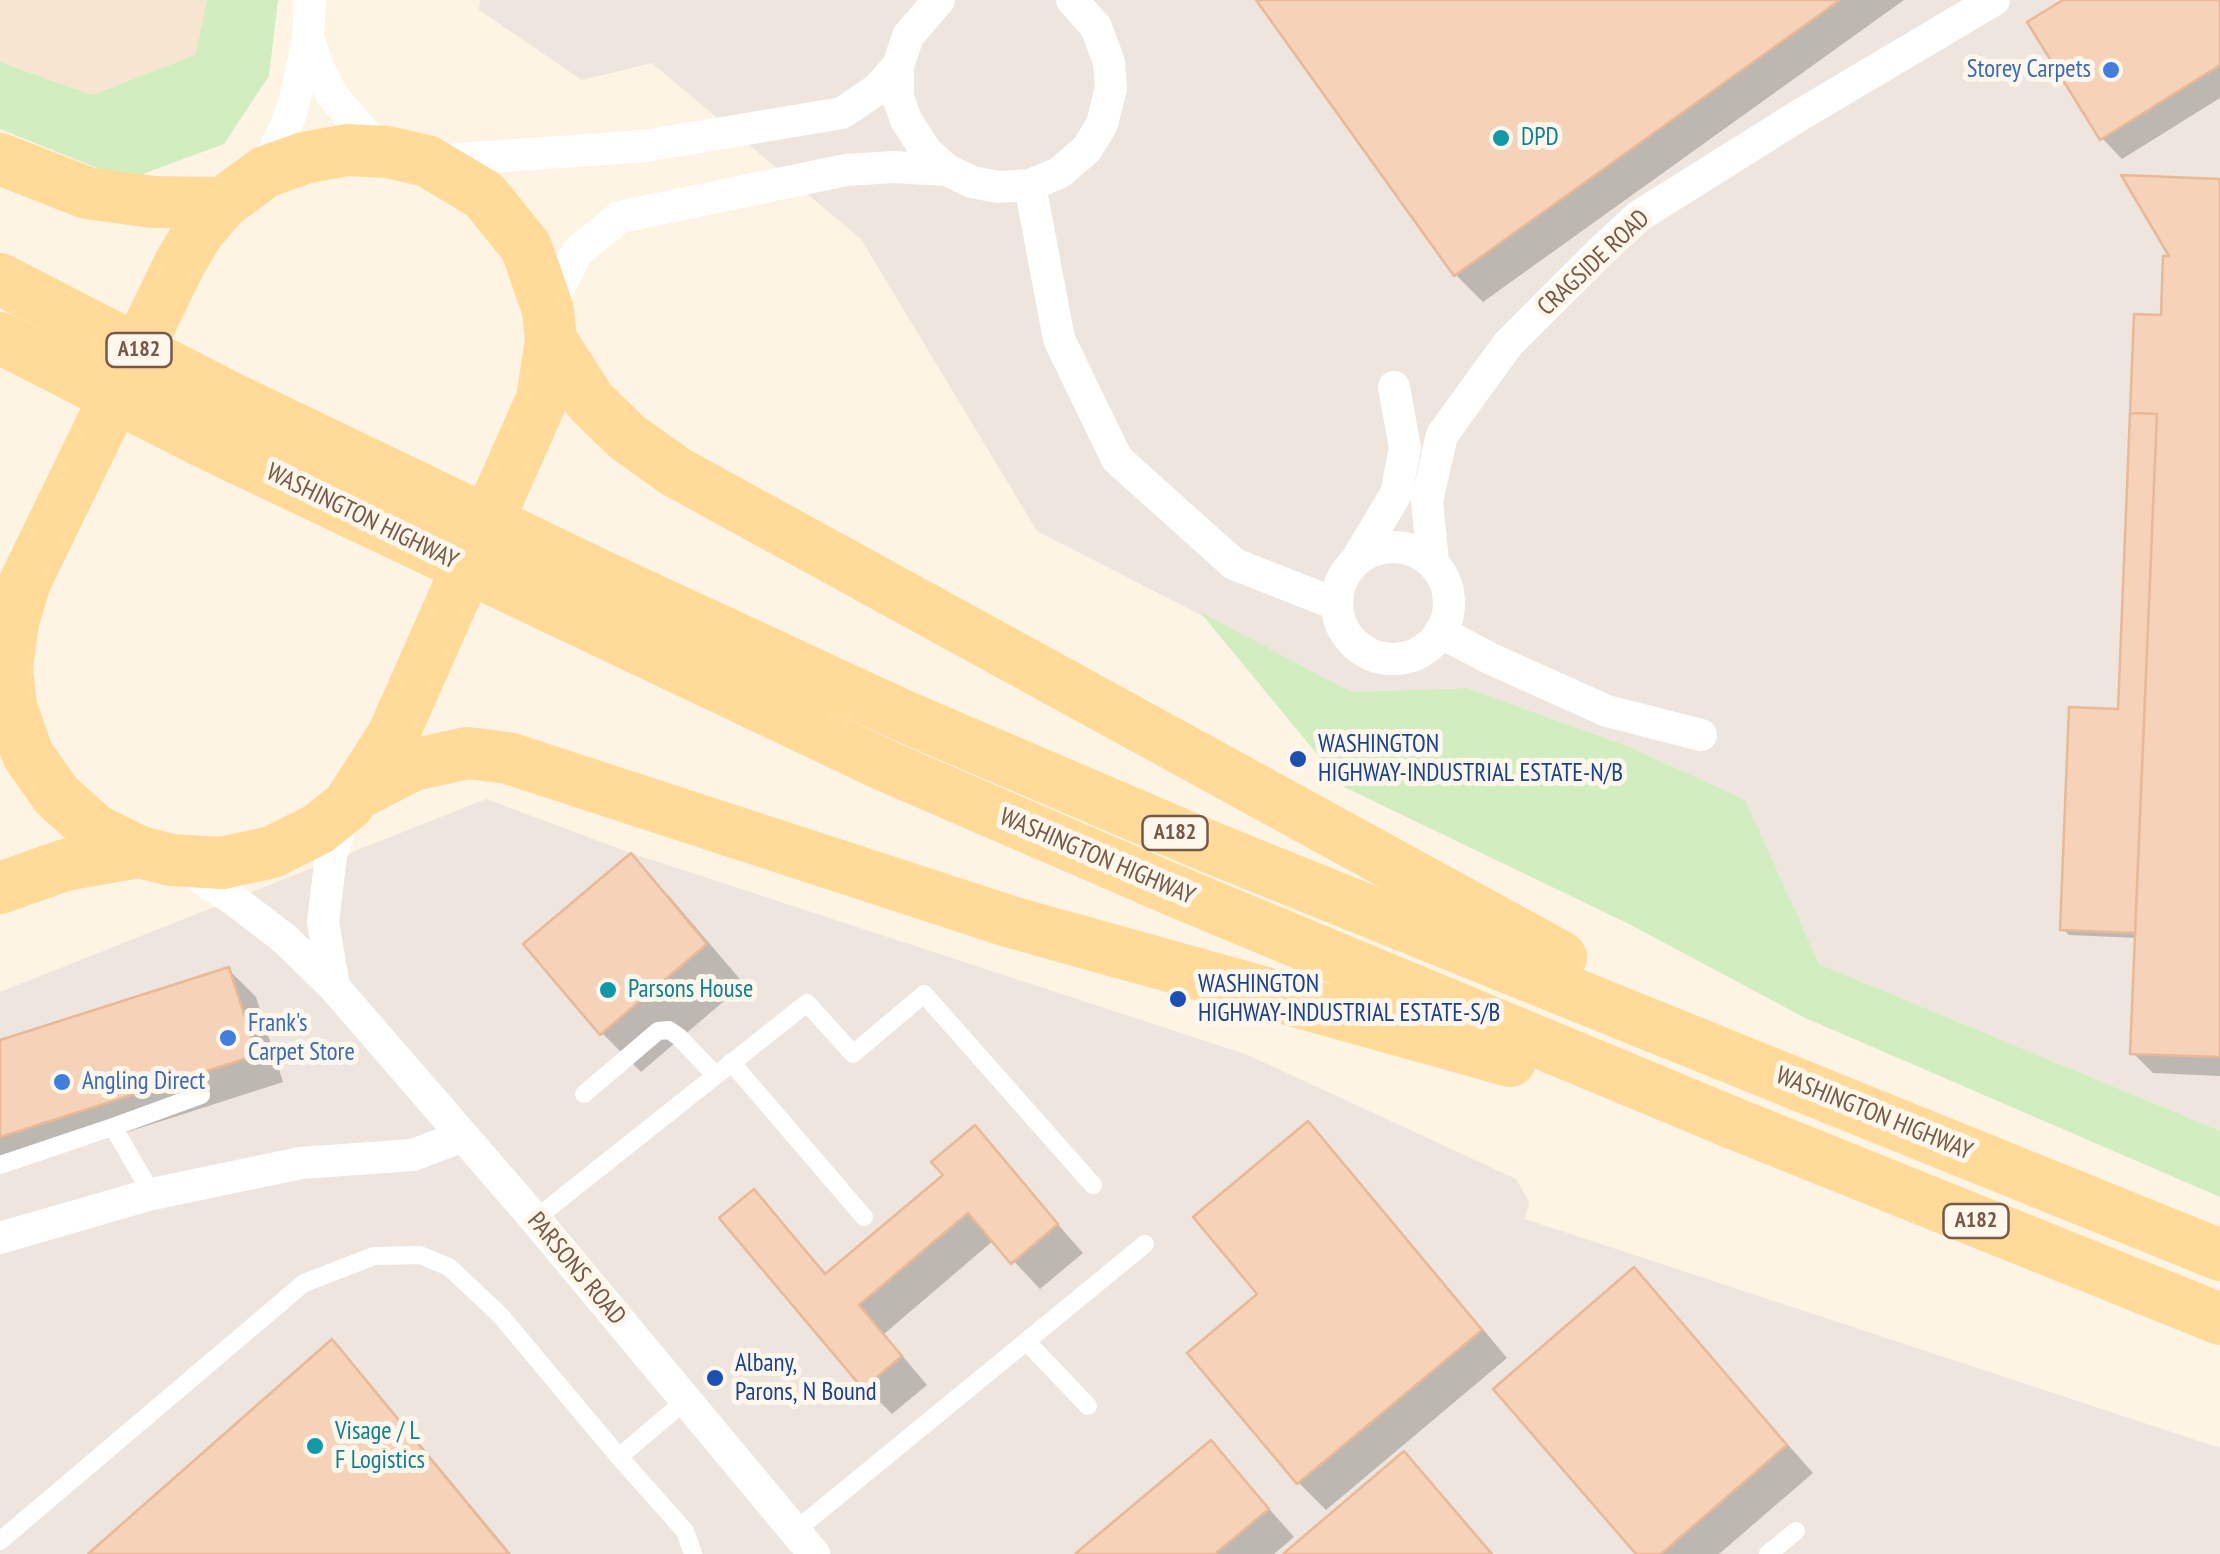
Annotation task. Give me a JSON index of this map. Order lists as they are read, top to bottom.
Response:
{
  "streets": {
    "main road": ["A182", "WASHINGTON HIGHWAY"],
    "street": ["CRAGSIDE ROAD", "PARSONS ROAD"]
  },
  "places": [
    "Storey Carpets",
    "DPD",
    "WASHINGTON HIGHWAY-INDUSTRIAL ESTATE-N/B",
    "Parsons House",
    "WASHINGTON HIGHWAY-INDUSTRIAL ESTATE-S/B",
    "Frank's Carpet Store",
    "Angling Direct",
    "Albany, Parons, N Bound",
    "Visage / L F Logistics"
  ]
}
